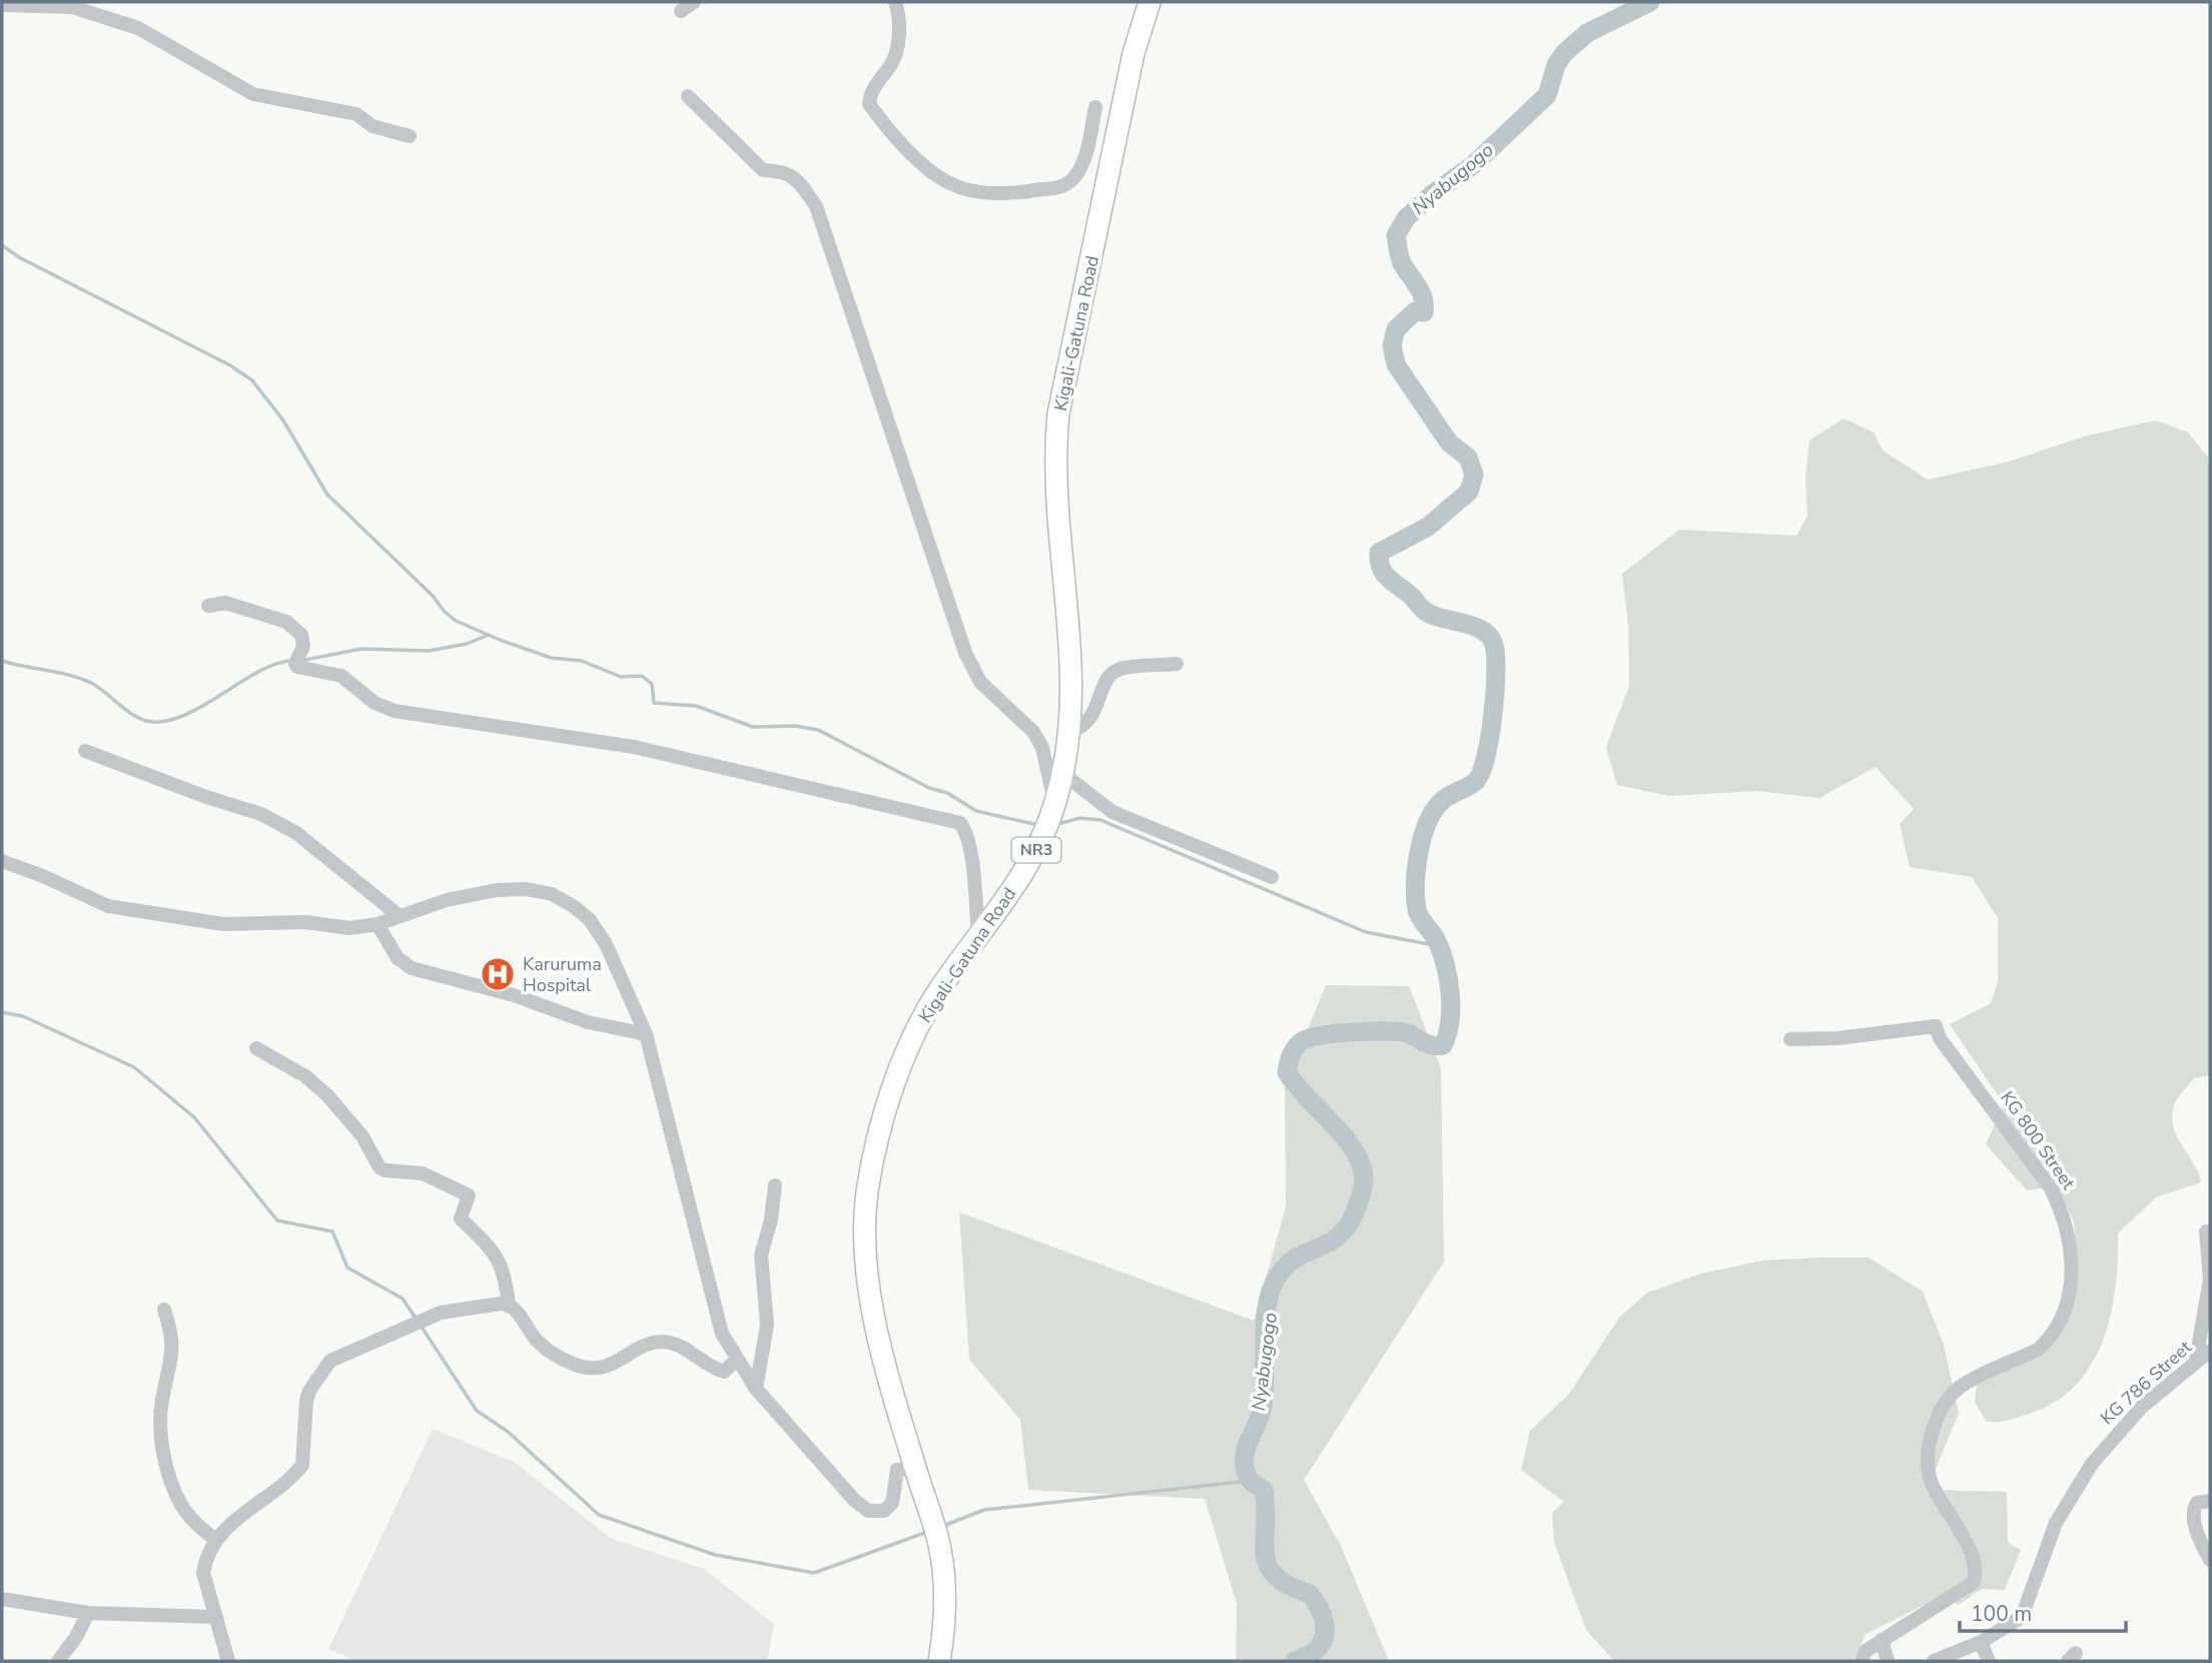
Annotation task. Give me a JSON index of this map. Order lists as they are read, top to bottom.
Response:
{
  "streets": {
    "highway": ["Kigali-Gatuna Road", "NR3"],
    "street": ["KG 800 Street", "KG 786 Street"]
  },
  "water": ["Nyabugogo"],
  "places": {
    "hospital": ["Karuruma Hospital"]
  },
  "scale_bar": "100 m"
}
